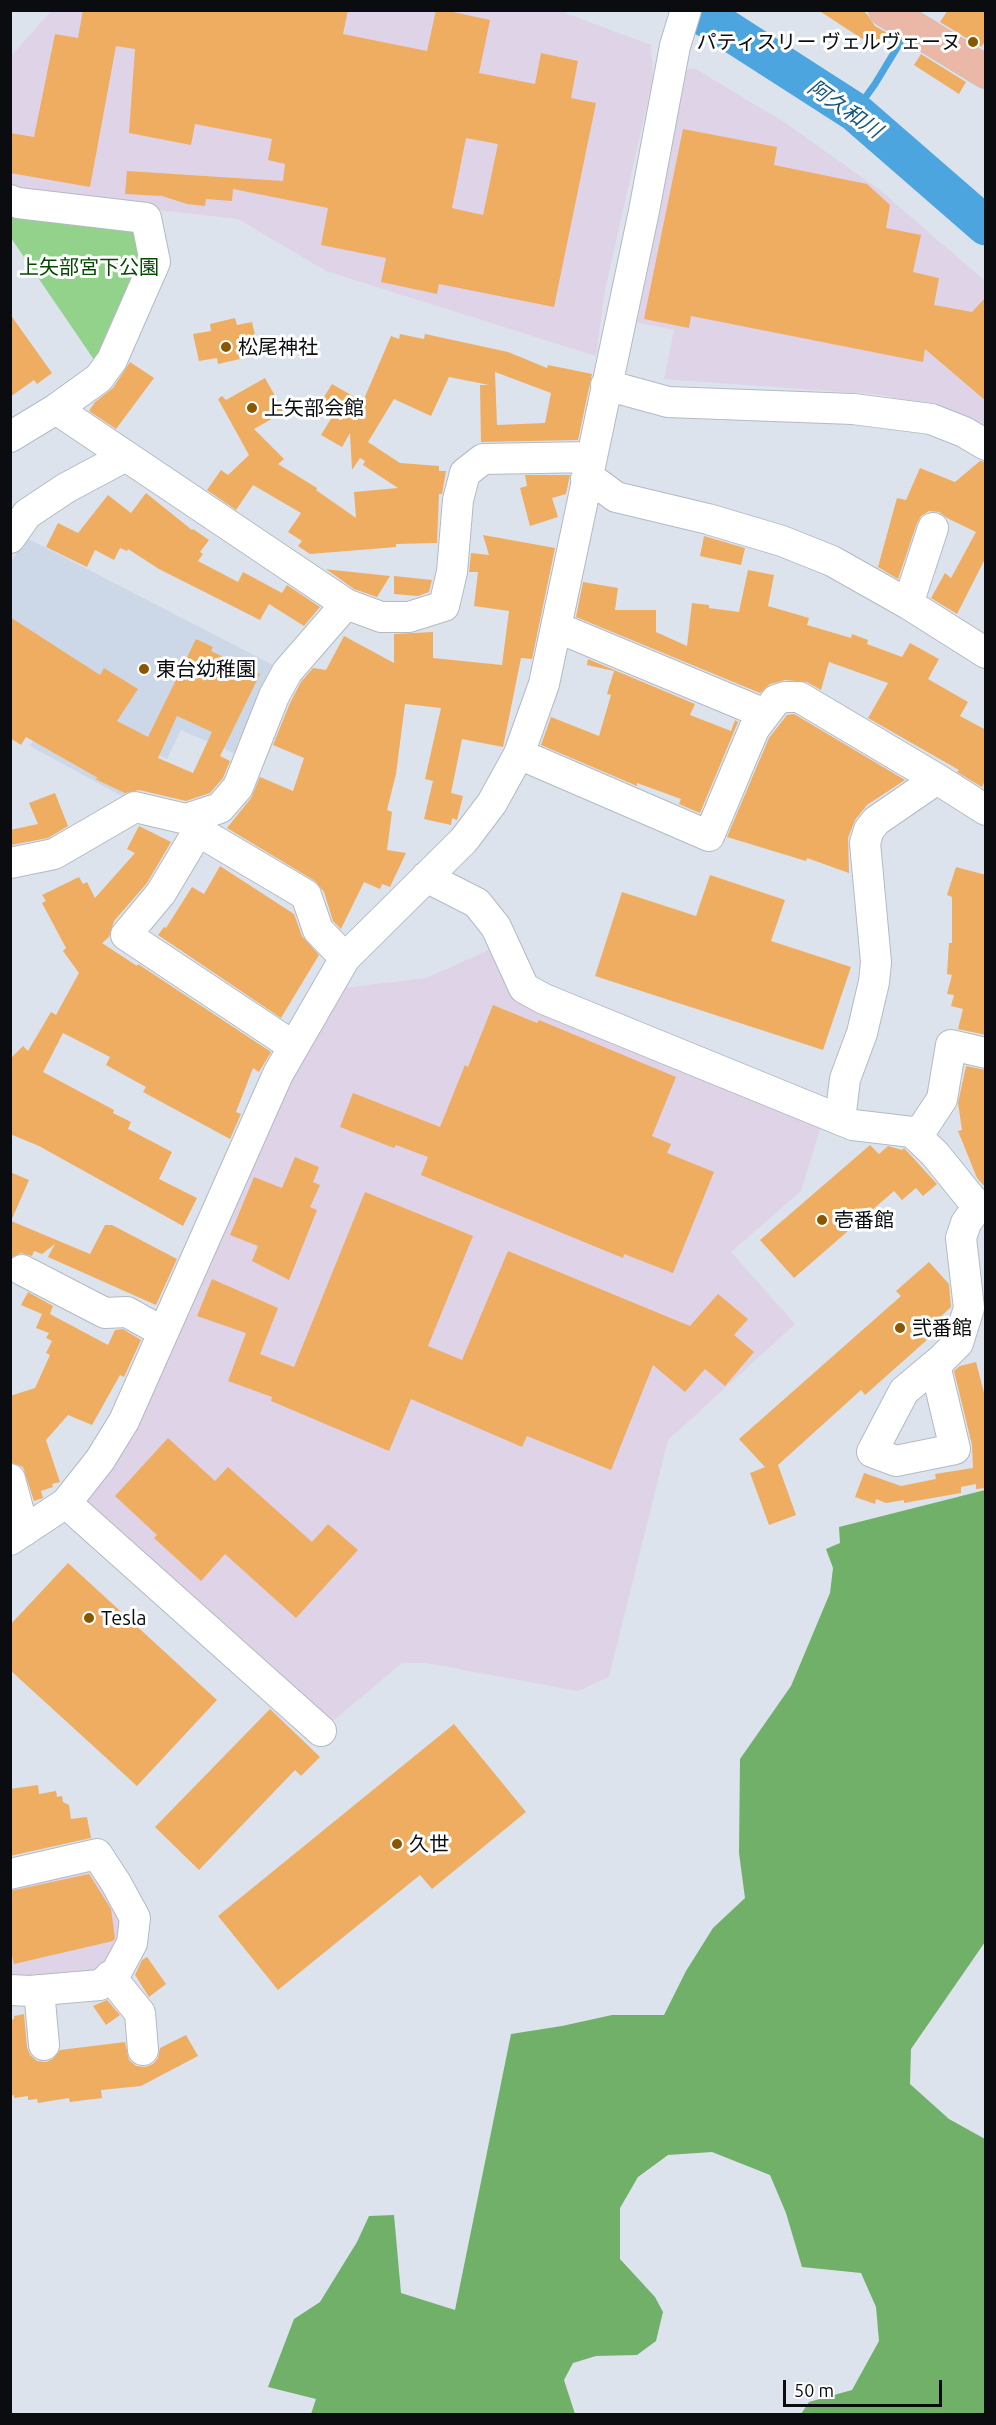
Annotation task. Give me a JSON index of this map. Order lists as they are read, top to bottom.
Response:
{
  "water": ["阿久和川"],
  "parks": ["上矢部宮下公園"],
  "places": [
    "パティスリー ヴェルヴェーヌ",
    "松尾神社",
    "上矢部会館",
    "東台幼稚園",
    "壱番館",
    "弐番館",
    "Tesla",
    "久世"
  ],
  "scale_bar": "50 m"
}
